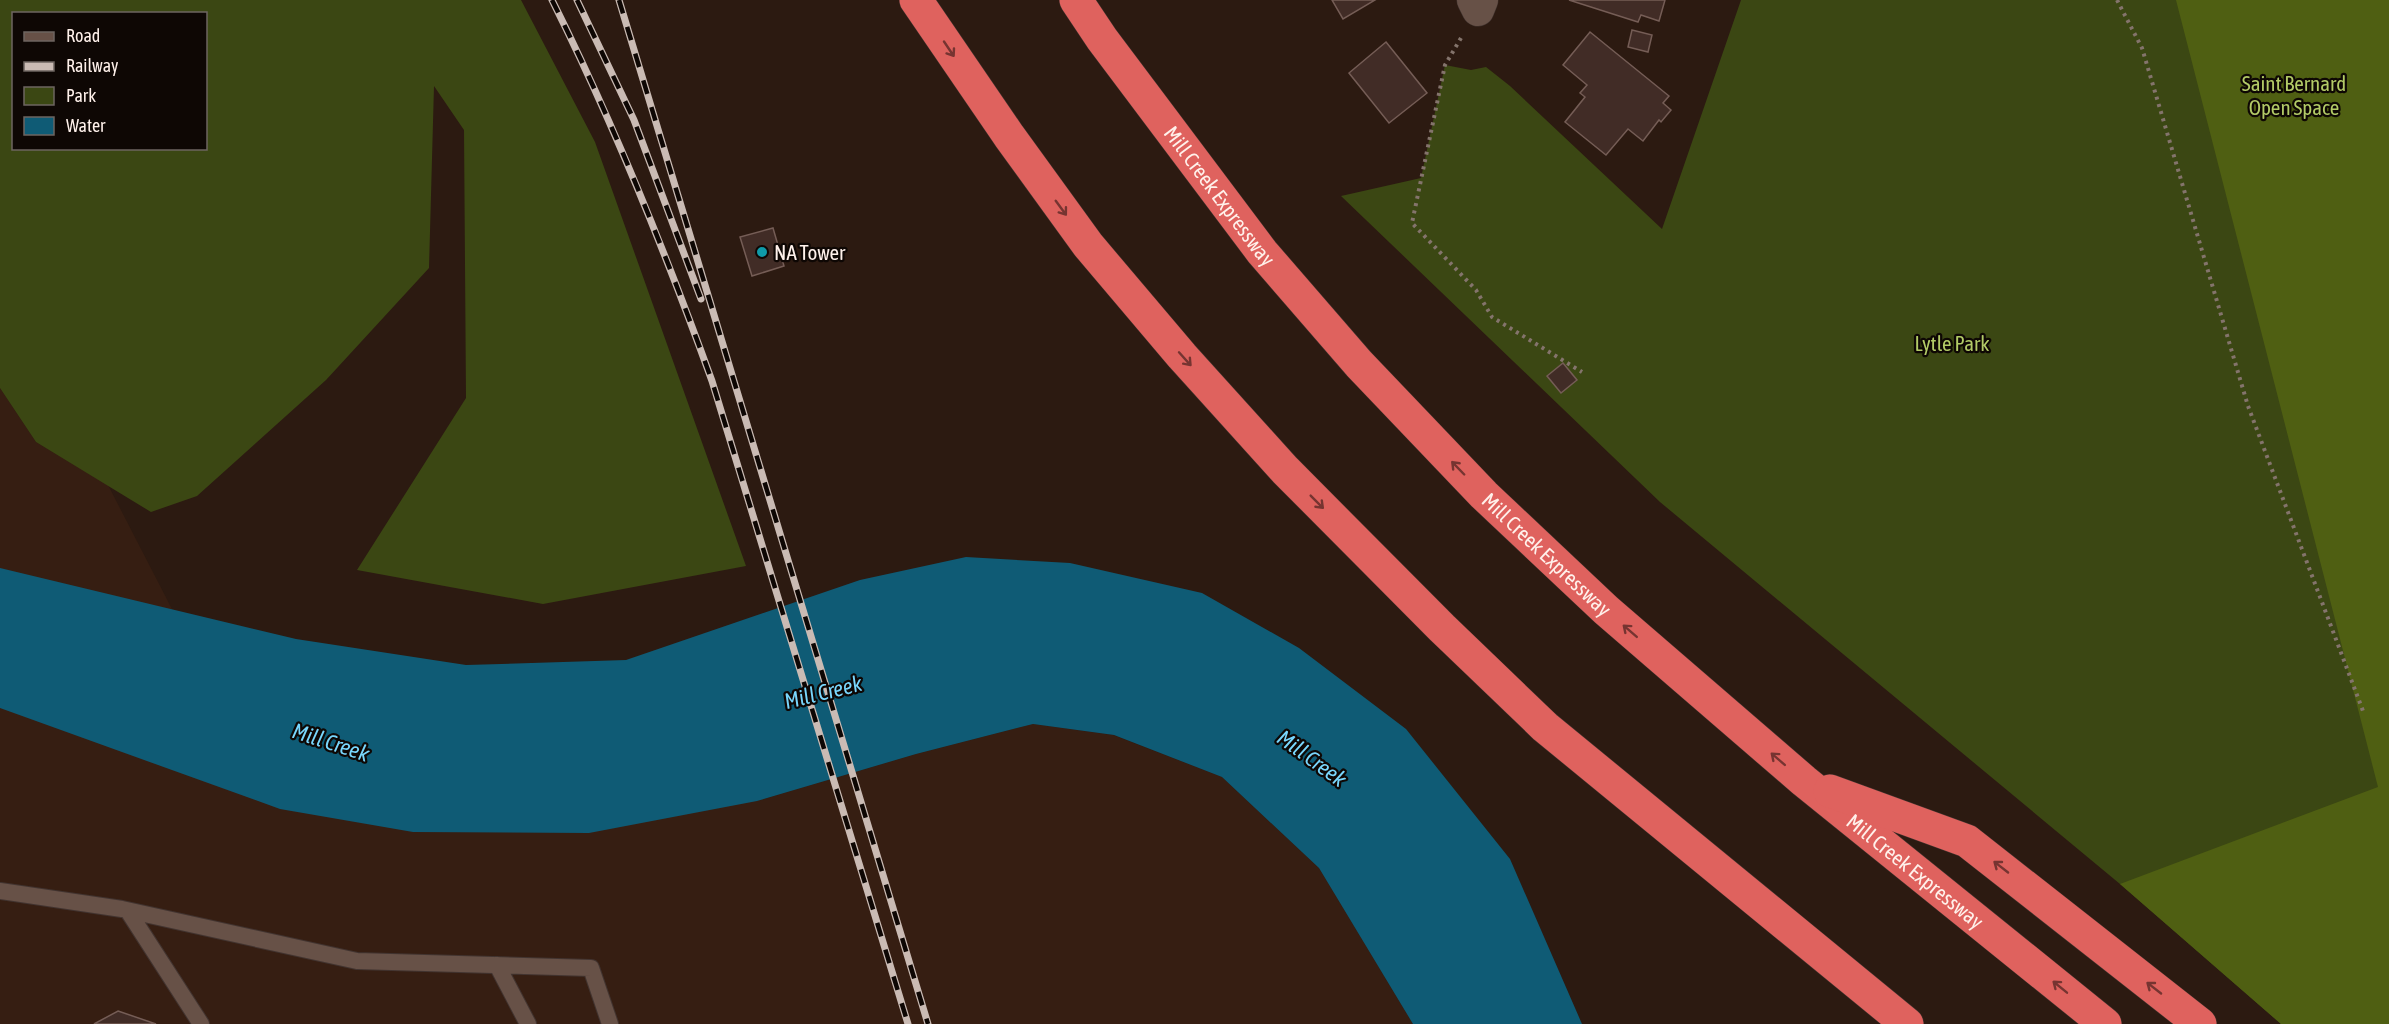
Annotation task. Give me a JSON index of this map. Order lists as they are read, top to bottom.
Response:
{
  "streets": {
    "highway": ["Mill Creek Expressway"]
  },
  "water": ["Mill Creek"],
  "parks": ["Saint Bernard Open Space", "Lytle Park"],
  "places": ["NA Tower"],
  "legend": [
    "Road",
    "Railway",
    "Park",
    "Water"
  ]
}
